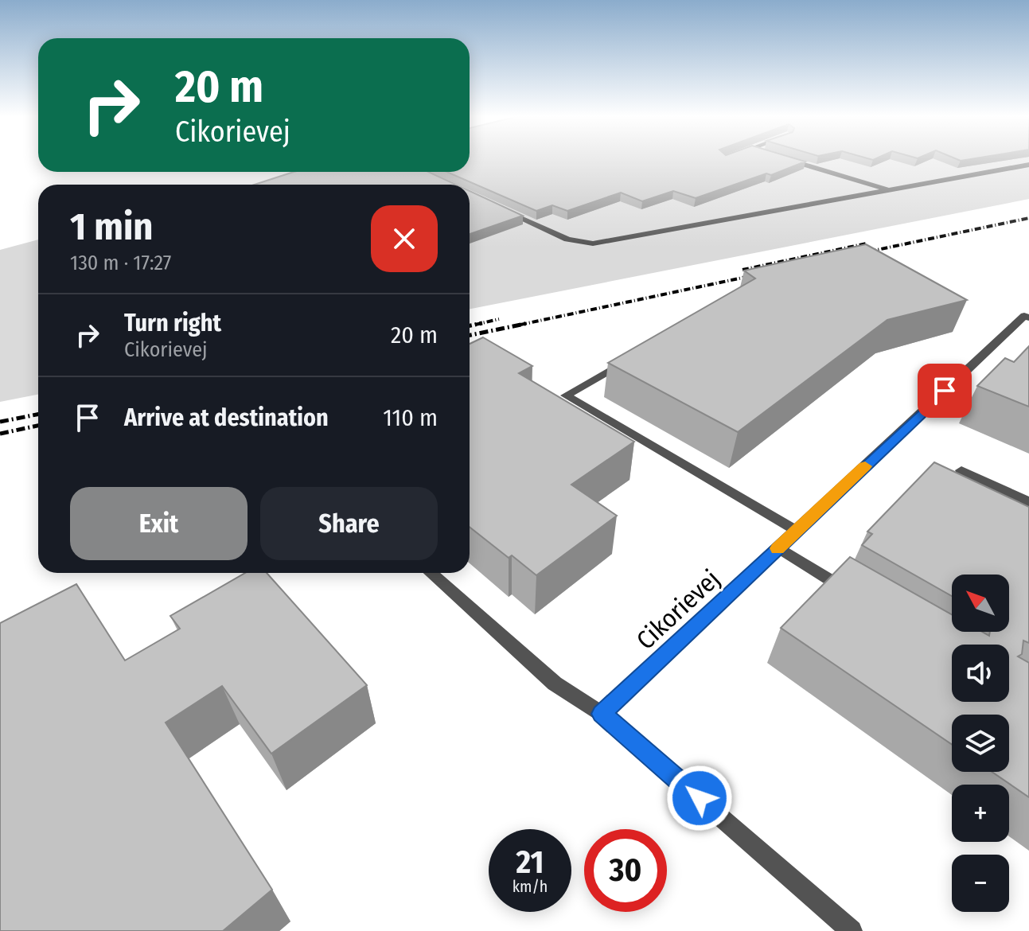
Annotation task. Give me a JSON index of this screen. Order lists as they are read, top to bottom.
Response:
{
  "streets": {
    "street": ["Cikorievej"]
  },
  "north": "top left",
  "page": {
    "turn": ["20 m", "Cikorievej"],
    "heading": ["1 min", "130 m · 17:27"],
    "list": [
      {
        "name": "Turn right",
        "note": "Cikorievej",
        "value": "20 m"
      },
      {
        "name": "Arrive at destination",
        "value": "110 m"
      }
    ],
    "buttons": ["Exit", "Share"],
    "map_buttons": ["+", "−"],
    "speed": "21 km/h",
    "limit": "30"
  }
}
